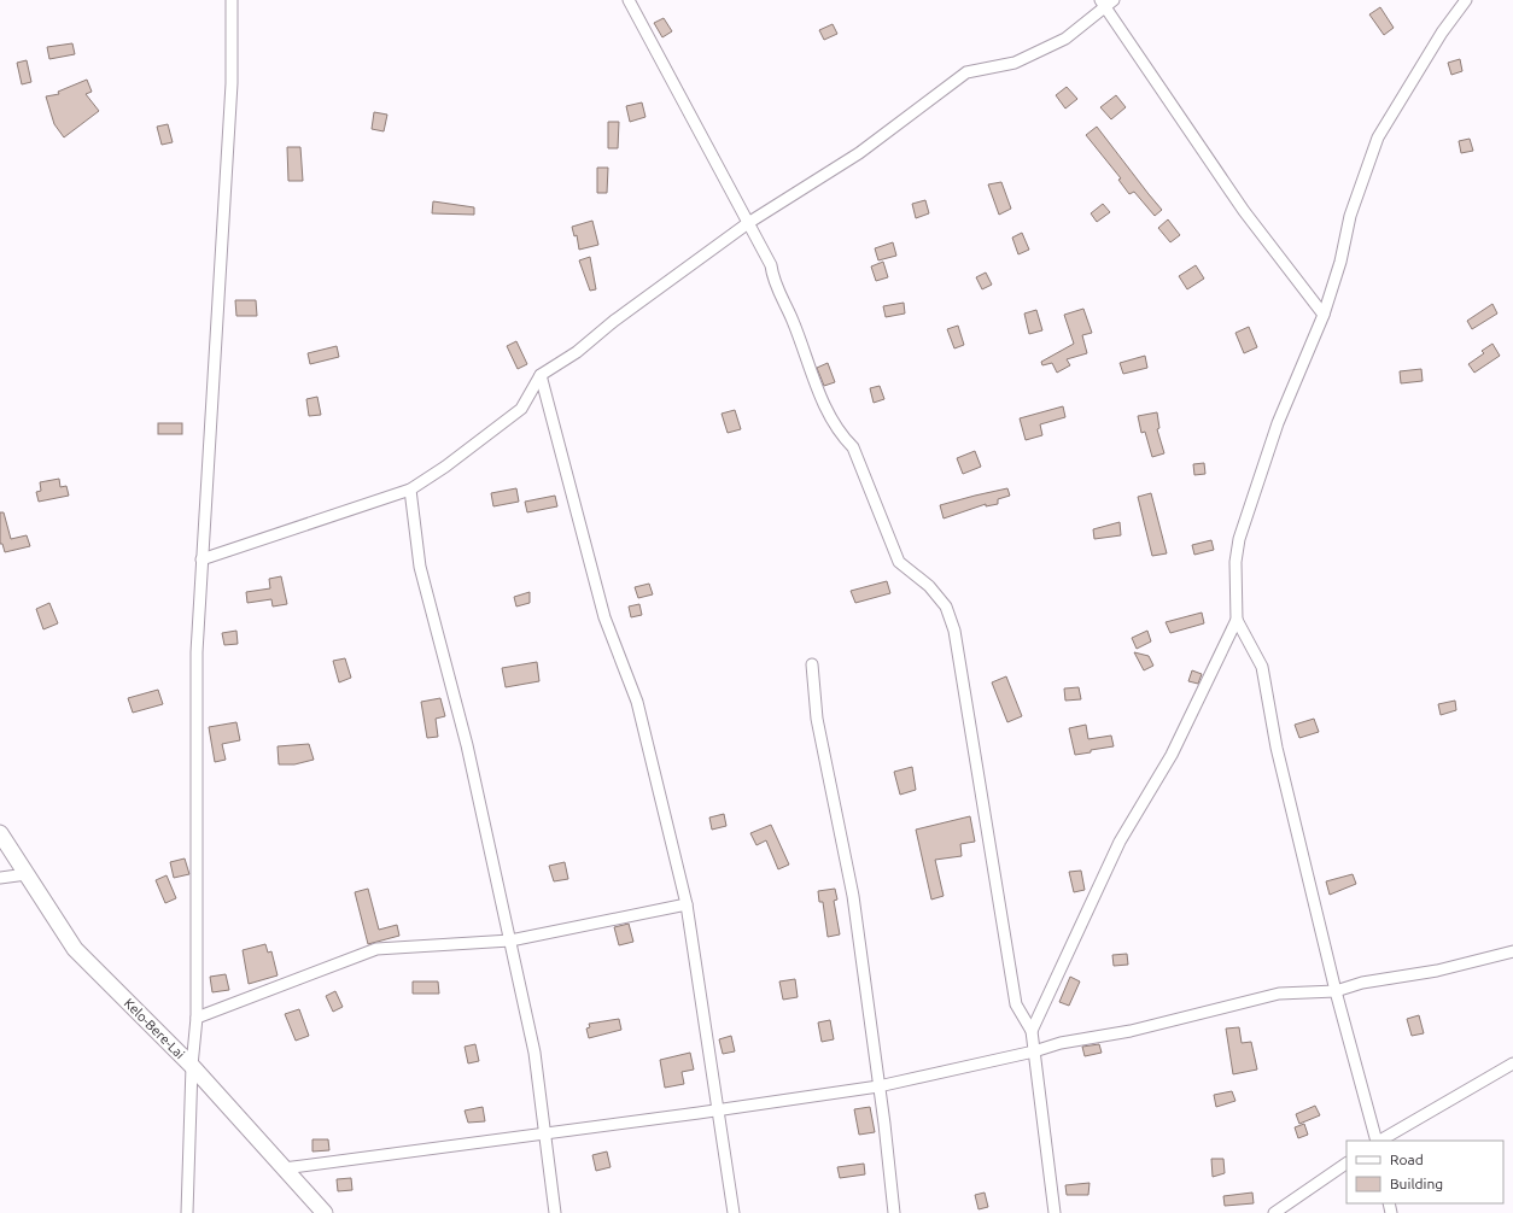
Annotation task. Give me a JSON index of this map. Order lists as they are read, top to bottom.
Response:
{
  "streets": {
    "main road": ["Kelo-Bere-Lai"]
  },
  "legend": ["Road", "Building"]
}
